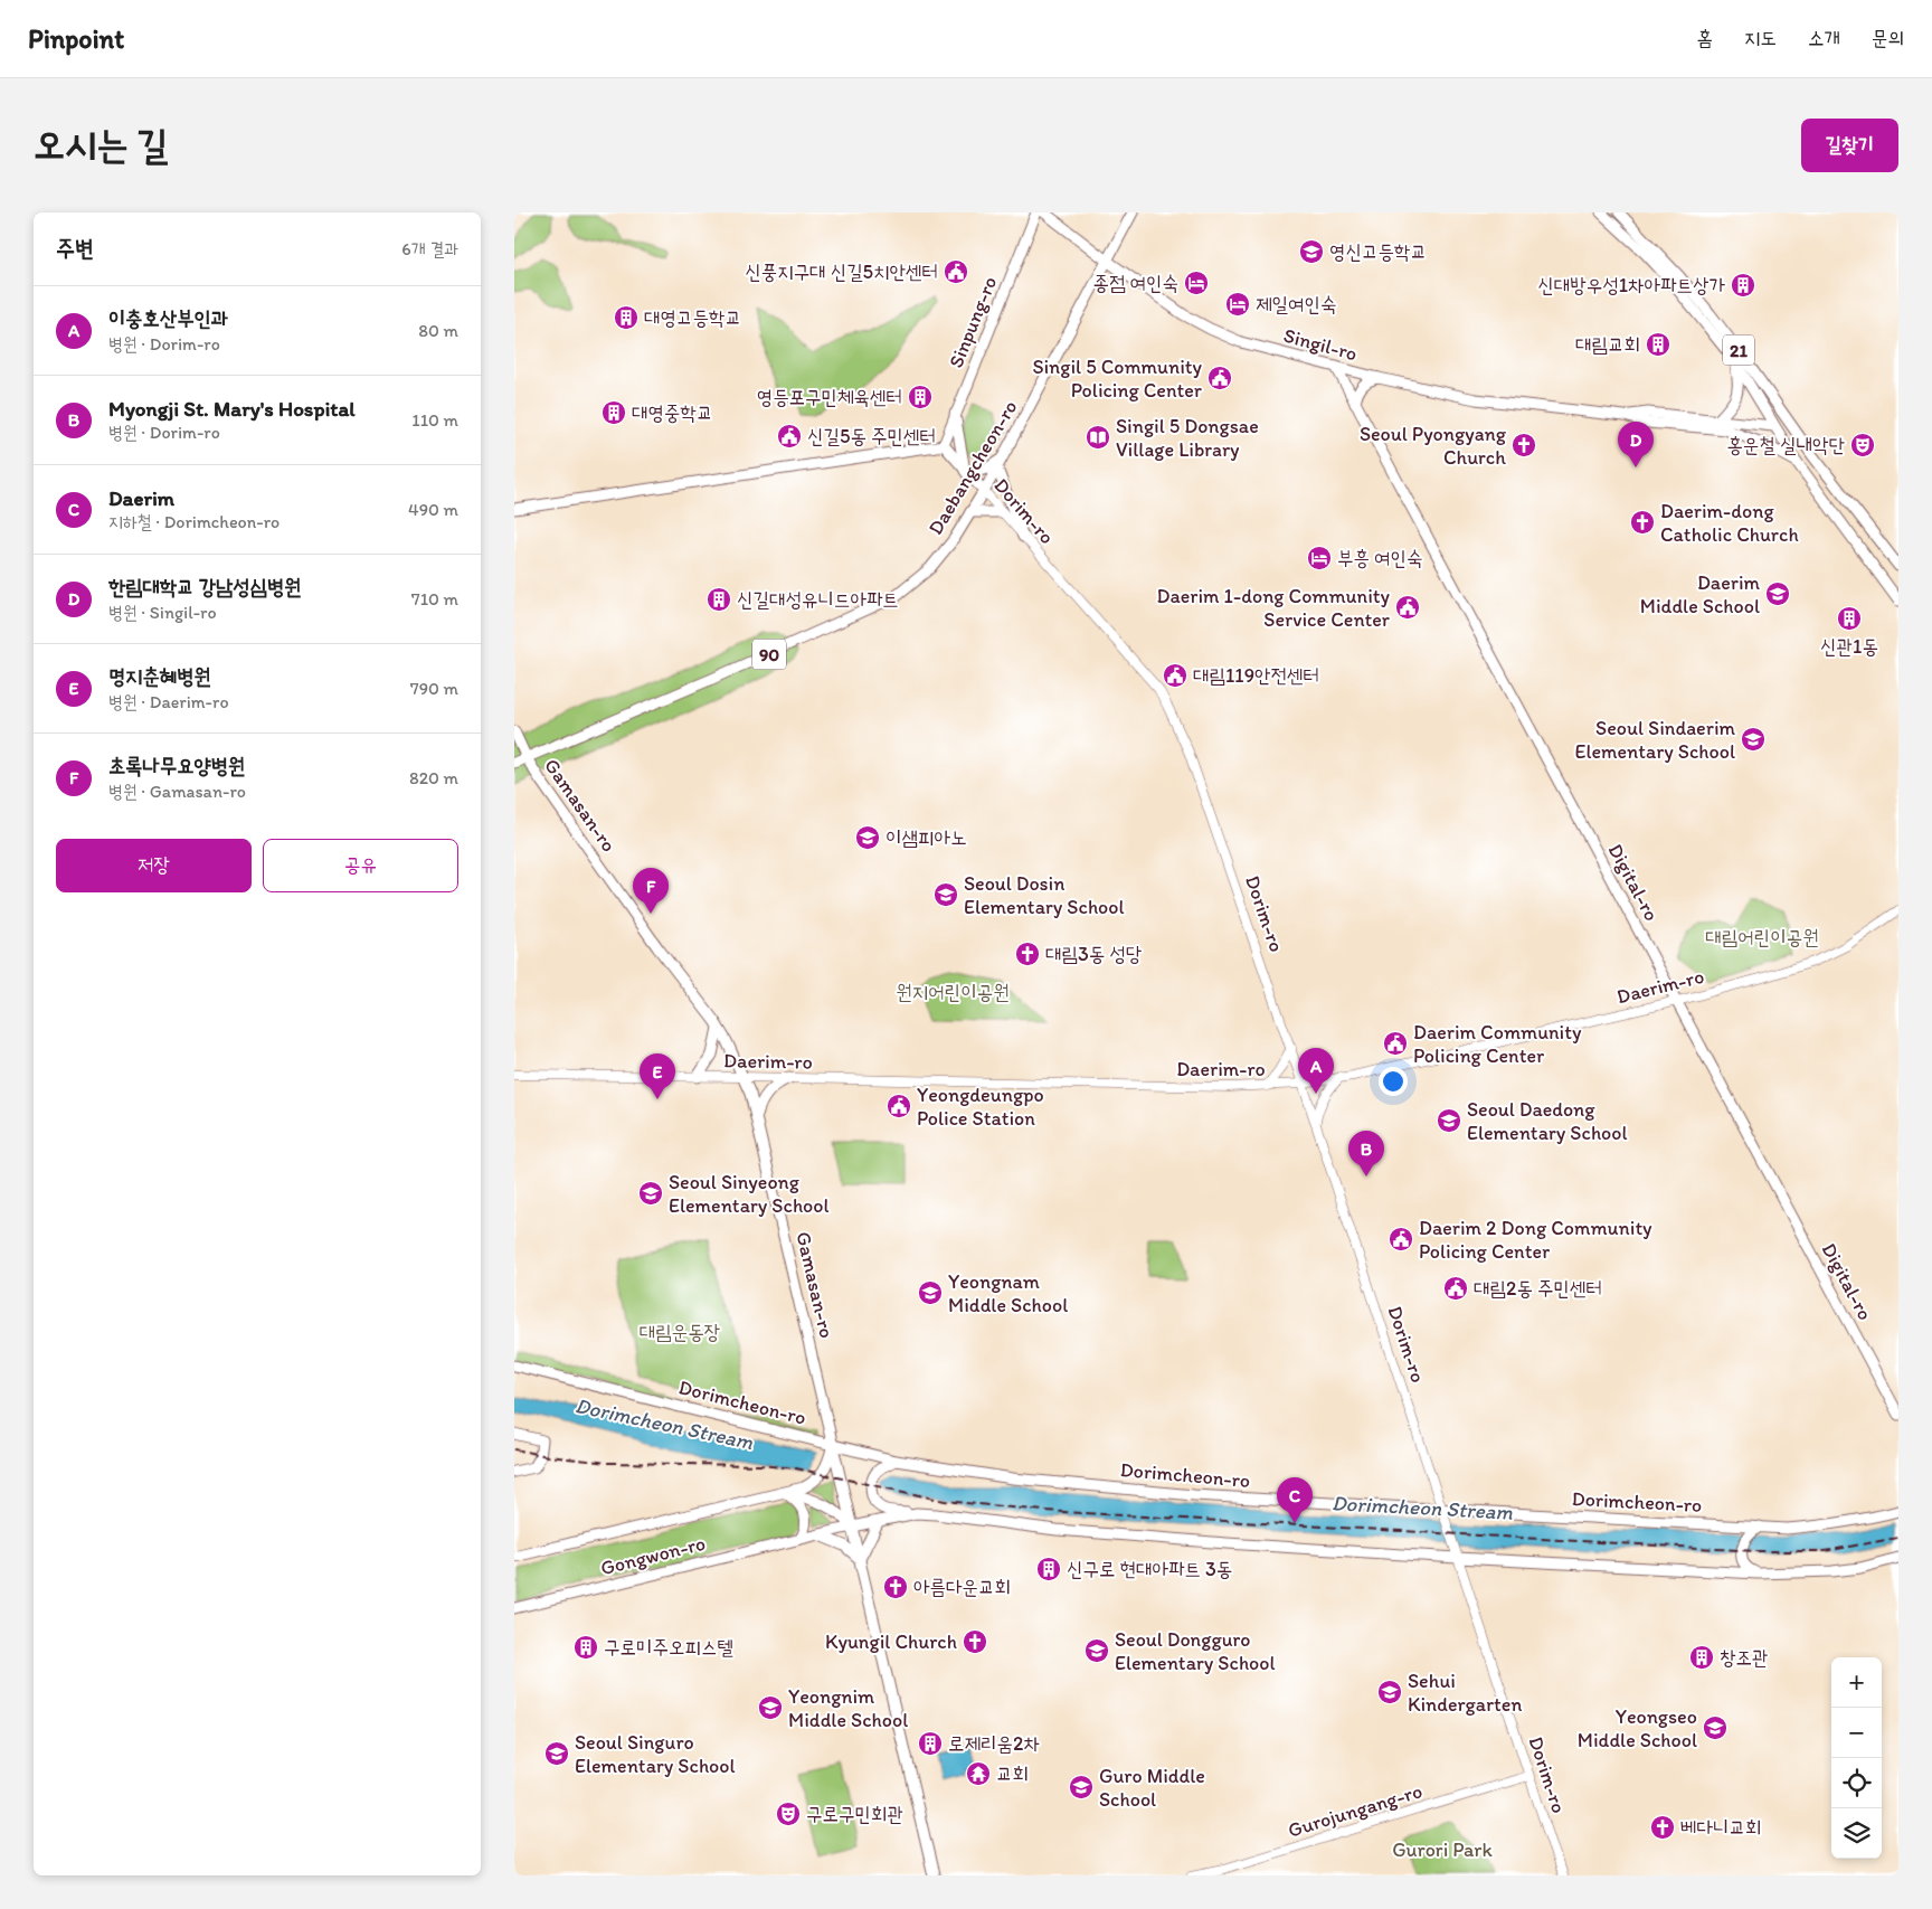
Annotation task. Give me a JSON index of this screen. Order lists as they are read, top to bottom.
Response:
{
  "streets": {
    "main road": [
      "Sinpung-ro",
      "Singil-ro",
      "21",
      "Daebangcheon-ro",
      "Dorim-ro",
      "90",
      "Gamasan-ro",
      "Digital-ro",
      "Dorimcheon-ro",
      "Gongwon-ro"
    ],
    "street": ["Daerim-ro", "Gurojungang-ro"]
  },
  "crossings": [
    ["Sinpung-ro", "Dorim-ro"],
    ["Singil-ro", "21"],
    ["Singil-ro", "Daebangcheon-ro"],
    ["Singil-ro", "Digital-ro"],
    ["Daebangcheon-ro", "Dorim-ro"],
    ["Daebangcheon-ro", "Gamasan-ro"],
    ["Dorim-ro", "Daerim-ro"],
    ["Dorim-ro", "Dorimcheon-ro"],
    ["Dorim-ro", "Gurojungang-ro"],
    ["Gamasan-ro", "Daerim-ro"],
    ["Gamasan-ro", "Dorimcheon-ro"],
    ["Gamasan-ro", "Gongwon-ro"],
    ["Digital-ro", "Daerim-ro"],
    ["Dorimcheon-ro", "Gongwon-ro"]
  ],
  "water": ["Dorimcheon Stream"],
  "parks": [
    "대림어린이공원",
    "원지어린이공원",
    "대림운동장",
    "Gurori Park"
  ],
  "places": {
    "school or university": [
      "영신고등학교",
      "Daerim Middle School",
      "Seoul Sindaerim Elementary School",
      "이샘피아노",
      "Seoul Dosin Elementary School",
      "Seoul Daedong Elementary School",
      "Seoul Sinyeong Elementary School",
      "Yeongnam Middle School",
      "Seoul Dongguro Elementary School",
      "Sehui Kindergarten",
      "Yeongnim Middle School",
      "Yeongseo Middle School",
      "Seoul Singuro Elementary School",
      "Guro Middle School"
    ],
    "public building": [
      "신풍지구대 신길5치안센터",
      "Singil 5 Community Policing Center",
      "신길5동 주민센터",
      "Daerim 1-dong Community Service Center",
      "대림119안전센터",
      "Daerim Community Policing Center",
      "Yeongdeungpo Police Station",
      "Daerim 2 Dong Community Policing Center",
      "대림2동 주민센터"
    ],
    "hotel": ["종점 여인숙", "제일여인숙", "부흥 여인숙"],
    "building": [
      "신대방우성1차아파트상가",
      "대영고등학교",
      "대림교회",
      "영등포구민체육센터",
      "대영중학교",
      "신길대성유니드아파트",
      "신관1동",
      "신구로 현대아파트 3동",
      "구로미주오피스텔",
      "창조관",
      "로제리움2차"
    ],
    "library": ["Singil 5 Dongsae Village Library"],
    "church": [
      "Seoul Pyongyang Church",
      "Daerim-dong Catholic Church",
      "대림3동 성당",
      "아름다운교회",
      "Kyungil Church",
      "베다니교회"
    ],
    "theatre": ["홍운철 실내악단", "구로구민회관"],
    "temple": ["교회"]
  },
  "page": {
    "header": "Pinpoint",
    "nav": [
      "홈",
      "지도",
      "소개",
      "문의"
    ],
    "buttons": [
      "길찾기",
      ["저장", "공유"]
    ],
    "title": "오시는 길",
    "heading": ["주변", "6개 결과"],
    "list": [
      {
        "mark": "A",
        "name": "이충호산부인과",
        "note": "병원 · Dorim-ro",
        "value": "80 m"
      },
      {
        "mark": "B",
        "name": "Myongji St. Mary's Hospital",
        "note": "병원 · Dorim-ro",
        "value": "110 m"
      },
      {
        "mark": "C",
        "name": "Daerim",
        "note": "지하철 · Dorimcheon-ro",
        "value": "490 m"
      },
      {
        "mark": "D",
        "name": "한림대학교 강남성심병원",
        "note": "병원 · Singil-ro",
        "value": "710 m"
      },
      {
        "mark": "E",
        "name": "명지춘혜병원",
        "note": "병원 · Daerim-ro",
        "value": "790 m"
      },
      {
        "mark": "F",
        "name": "초록나무요양병원",
        "note": "병원 · Gamasan-ro",
        "value": "820 m"
      }
    ],
    "pins": [
      "D",
      "F",
      "A",
      "E",
      "B",
      "C"
    ],
    "map_buttons": ["+", "−"]
  }
}
